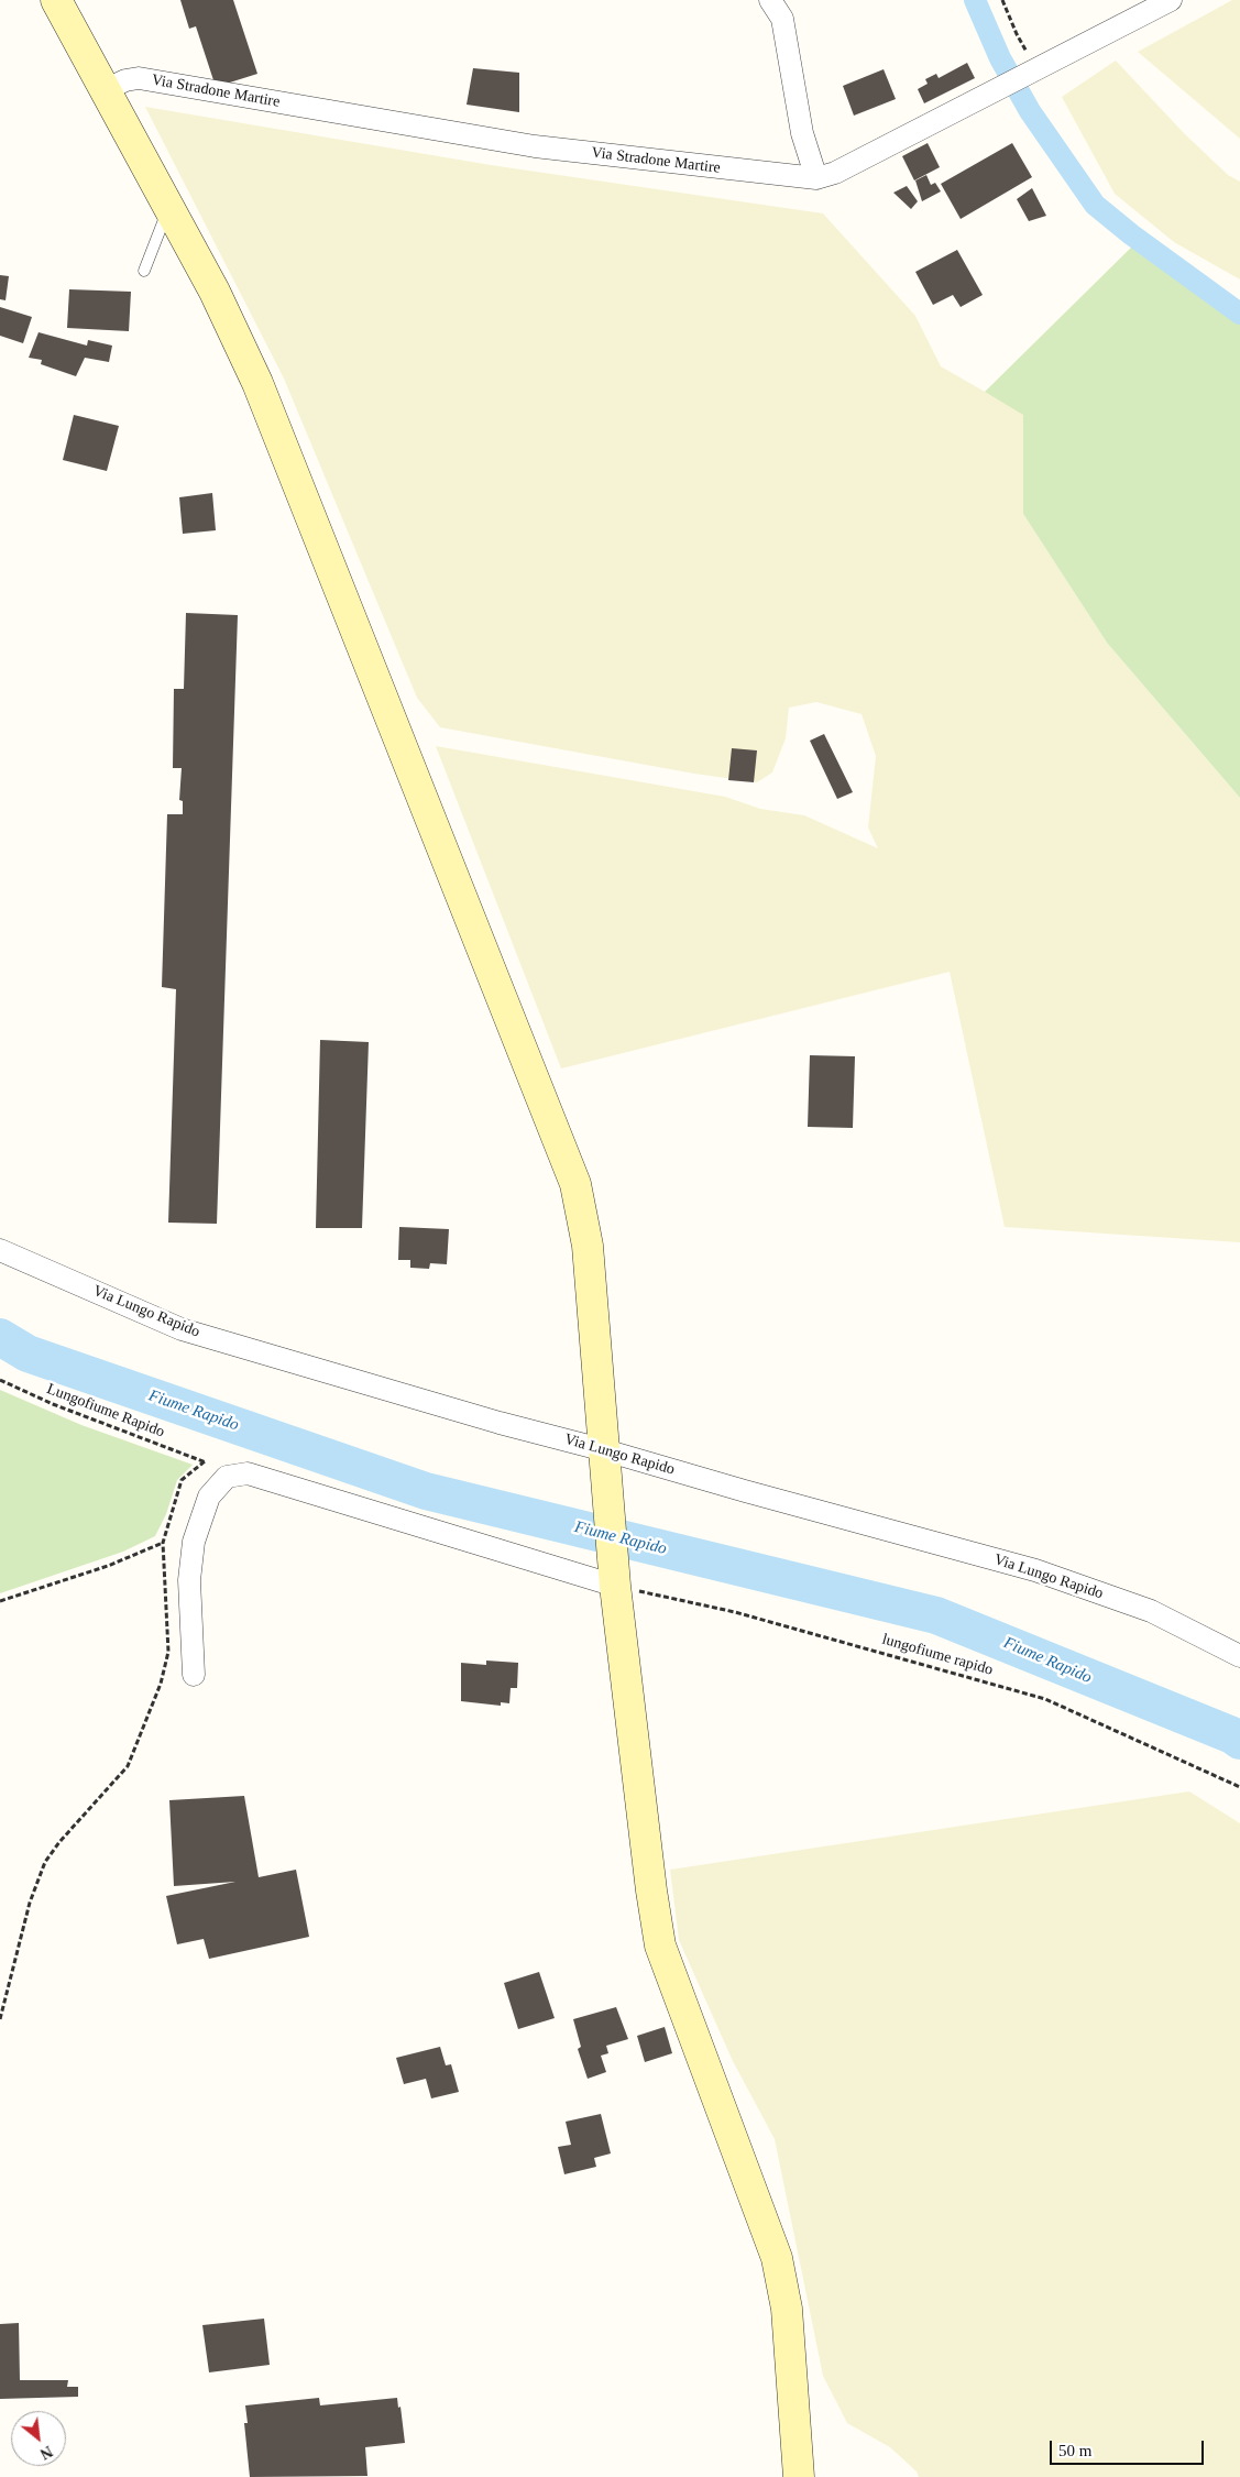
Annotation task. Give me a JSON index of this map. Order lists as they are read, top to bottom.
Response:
{
  "streets": {
    "street": ["Via Stradone Martire", "Via Lungo Rapido"],
    "path": ["Lungofiume Rapido", "lungofiume rapido"]
  },
  "water": ["Fiume Rapido"],
  "scale_bar": "50 m",
  "north": "bottom right"
}
